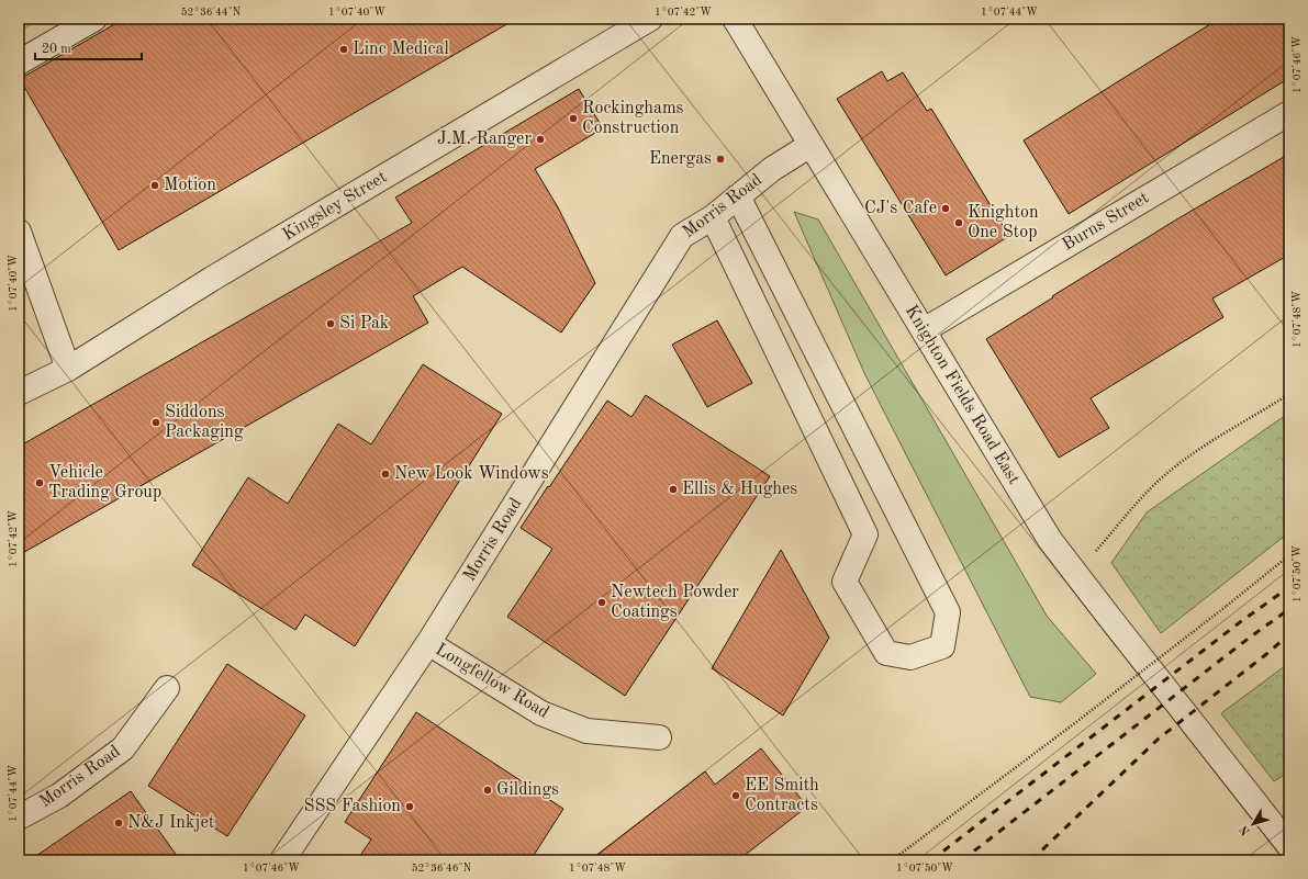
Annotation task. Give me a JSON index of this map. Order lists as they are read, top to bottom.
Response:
{
  "streets": {
    "street": [
      "Kingsley Street",
      "Morris Road",
      "Burns Street",
      "Knighton Fields Road East",
      "Longfellow Road"
    ]
  },
  "crossings": [
    ["Morris Road", "Knighton Fields Road East"],
    ["Morris Road", "Longfellow Road"],
    ["Burns Street", "Knighton Fields Road East"]
  ],
  "places": [
    "Linc Medical",
    "Rockinghams Construction",
    "J.M. Ranger",
    "Energas",
    "Motion",
    "CJ's Cafe",
    "Knighton One Stop",
    "Si Pak",
    "Siddons Packaging",
    "New Look Windows",
    "Vehicle Trading Group",
    "Ellis & Hughes",
    "Newtech Powder Coatings",
    "Gildings",
    "EE Smith Contracts",
    "SSS Fashion",
    "N&J Inkjet"
  ],
  "scale_bar": "20 m",
  "north": "bottom left",
  "coordinates": [
    "52°36'44\"N",
    "1°07'40\"W",
    "1°07'42\"W",
    "1°07'44\"W",
    "1°07'46\"W",
    "1°07'48\"W",
    "1°07'50\"W",
    "52°36'46\"N"
  ]
}
